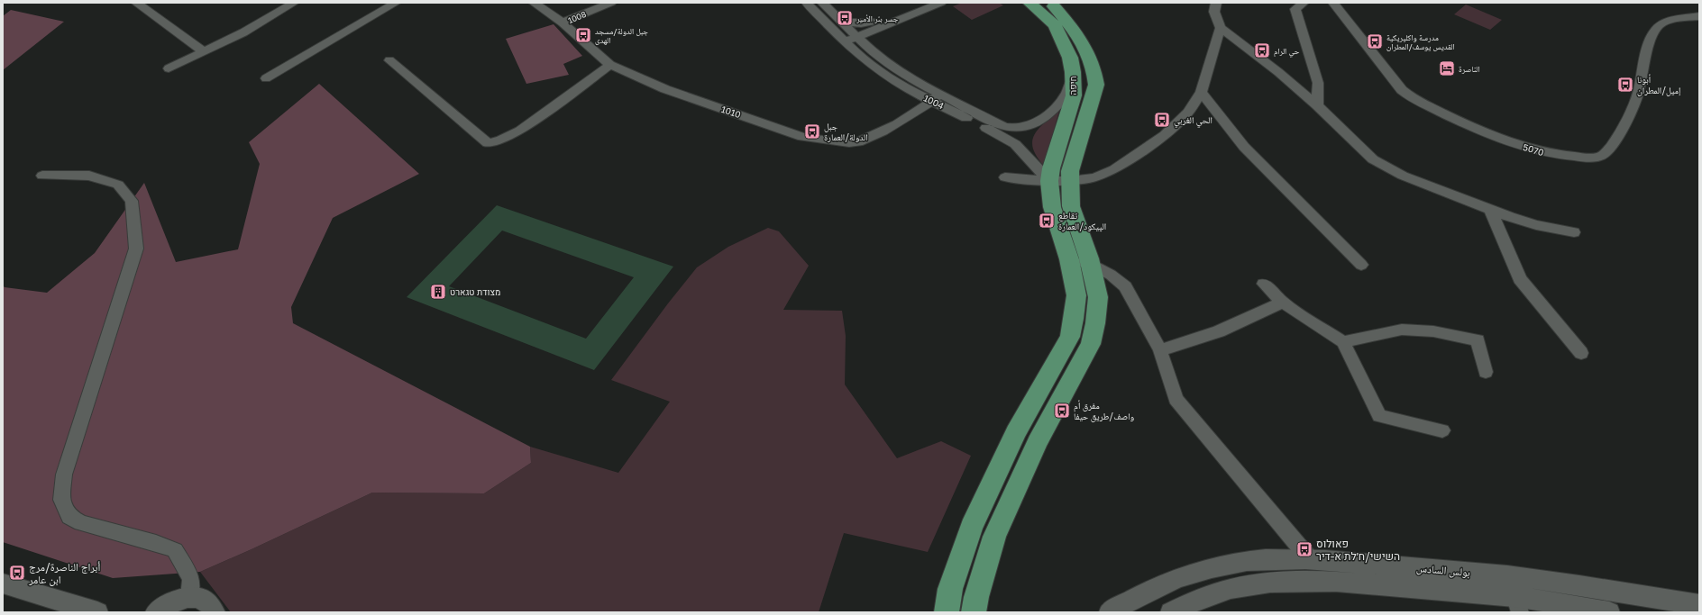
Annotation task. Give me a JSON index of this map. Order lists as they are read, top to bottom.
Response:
{
  "streets": {
    "highway": ["חיפה"],
    "street": [
      "1008",
      "1004",
      "1010",
      "5070",
      "بولس السادس"
    ]
  },
  "crossings": [
    ["1008", "1010"],
    ["חיפה", "1004"],
    ["1004", "1010"]
  ],
  "places": {
    "bus stop": [
      "جسر بئر الأمير",
      "جبل الدولة/مسجد الهدى",
      "مدرسة واكليريكية القديس يوسف/المطران",
      "حي الرام",
      "أبونا إميل/المطران",
      "الحي الغربي",
      "جبل الدولة/العمارة",
      "تقاطع الپيكود/العمارة",
      "مفرق أم واصف/طريق حيفا",
      "פאולוס השישי/ח׳לת א-דיר",
      "أبراج الناصرة/مرج ابن عامر"
    ],
    "hotel": ["الناصرة"],
    "building": ["מצודת טגארט"]
  }
}
